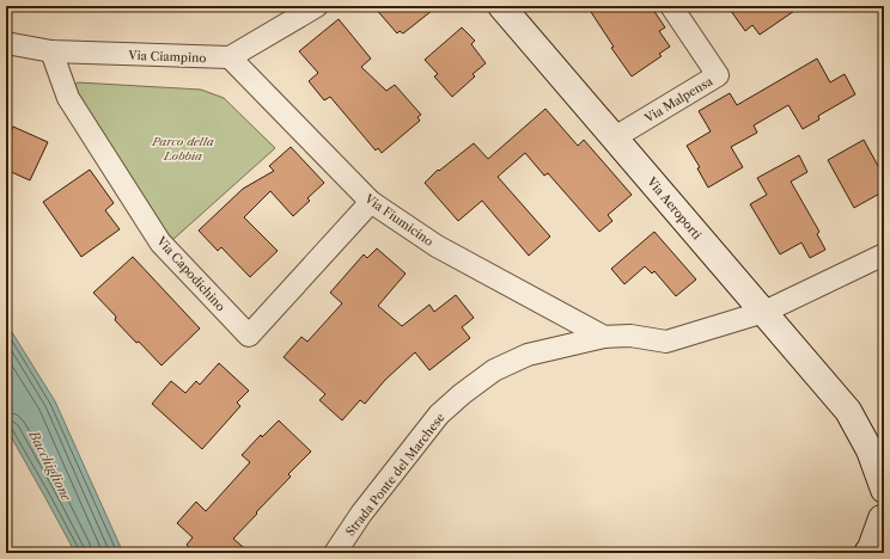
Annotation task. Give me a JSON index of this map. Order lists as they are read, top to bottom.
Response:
{
  "streets": {
    "street": [
      "Via Ciampino",
      "Via Malpensa",
      "Via Aeroporti",
      "Via Fiumicino",
      "Via Capodichino",
      "Strada Ponte del Marchese"
    ]
  },
  "crossings": [
    ["Via Ciampino", "Via Fiumicino"],
    ["Via Ciampino", "Via Capodichino"],
    ["Via Malpensa", "Via Aeroporti"],
    ["Via Aeroporti", "Strada Ponte del Marchese"],
    ["Via Fiumicino", "Via Capodichino"],
    ["Via Fiumicino", "Strada Ponte del Marchese"]
  ],
  "water": ["Bacchiglione"],
  "parks": ["Parco della Lobbia"]
}
